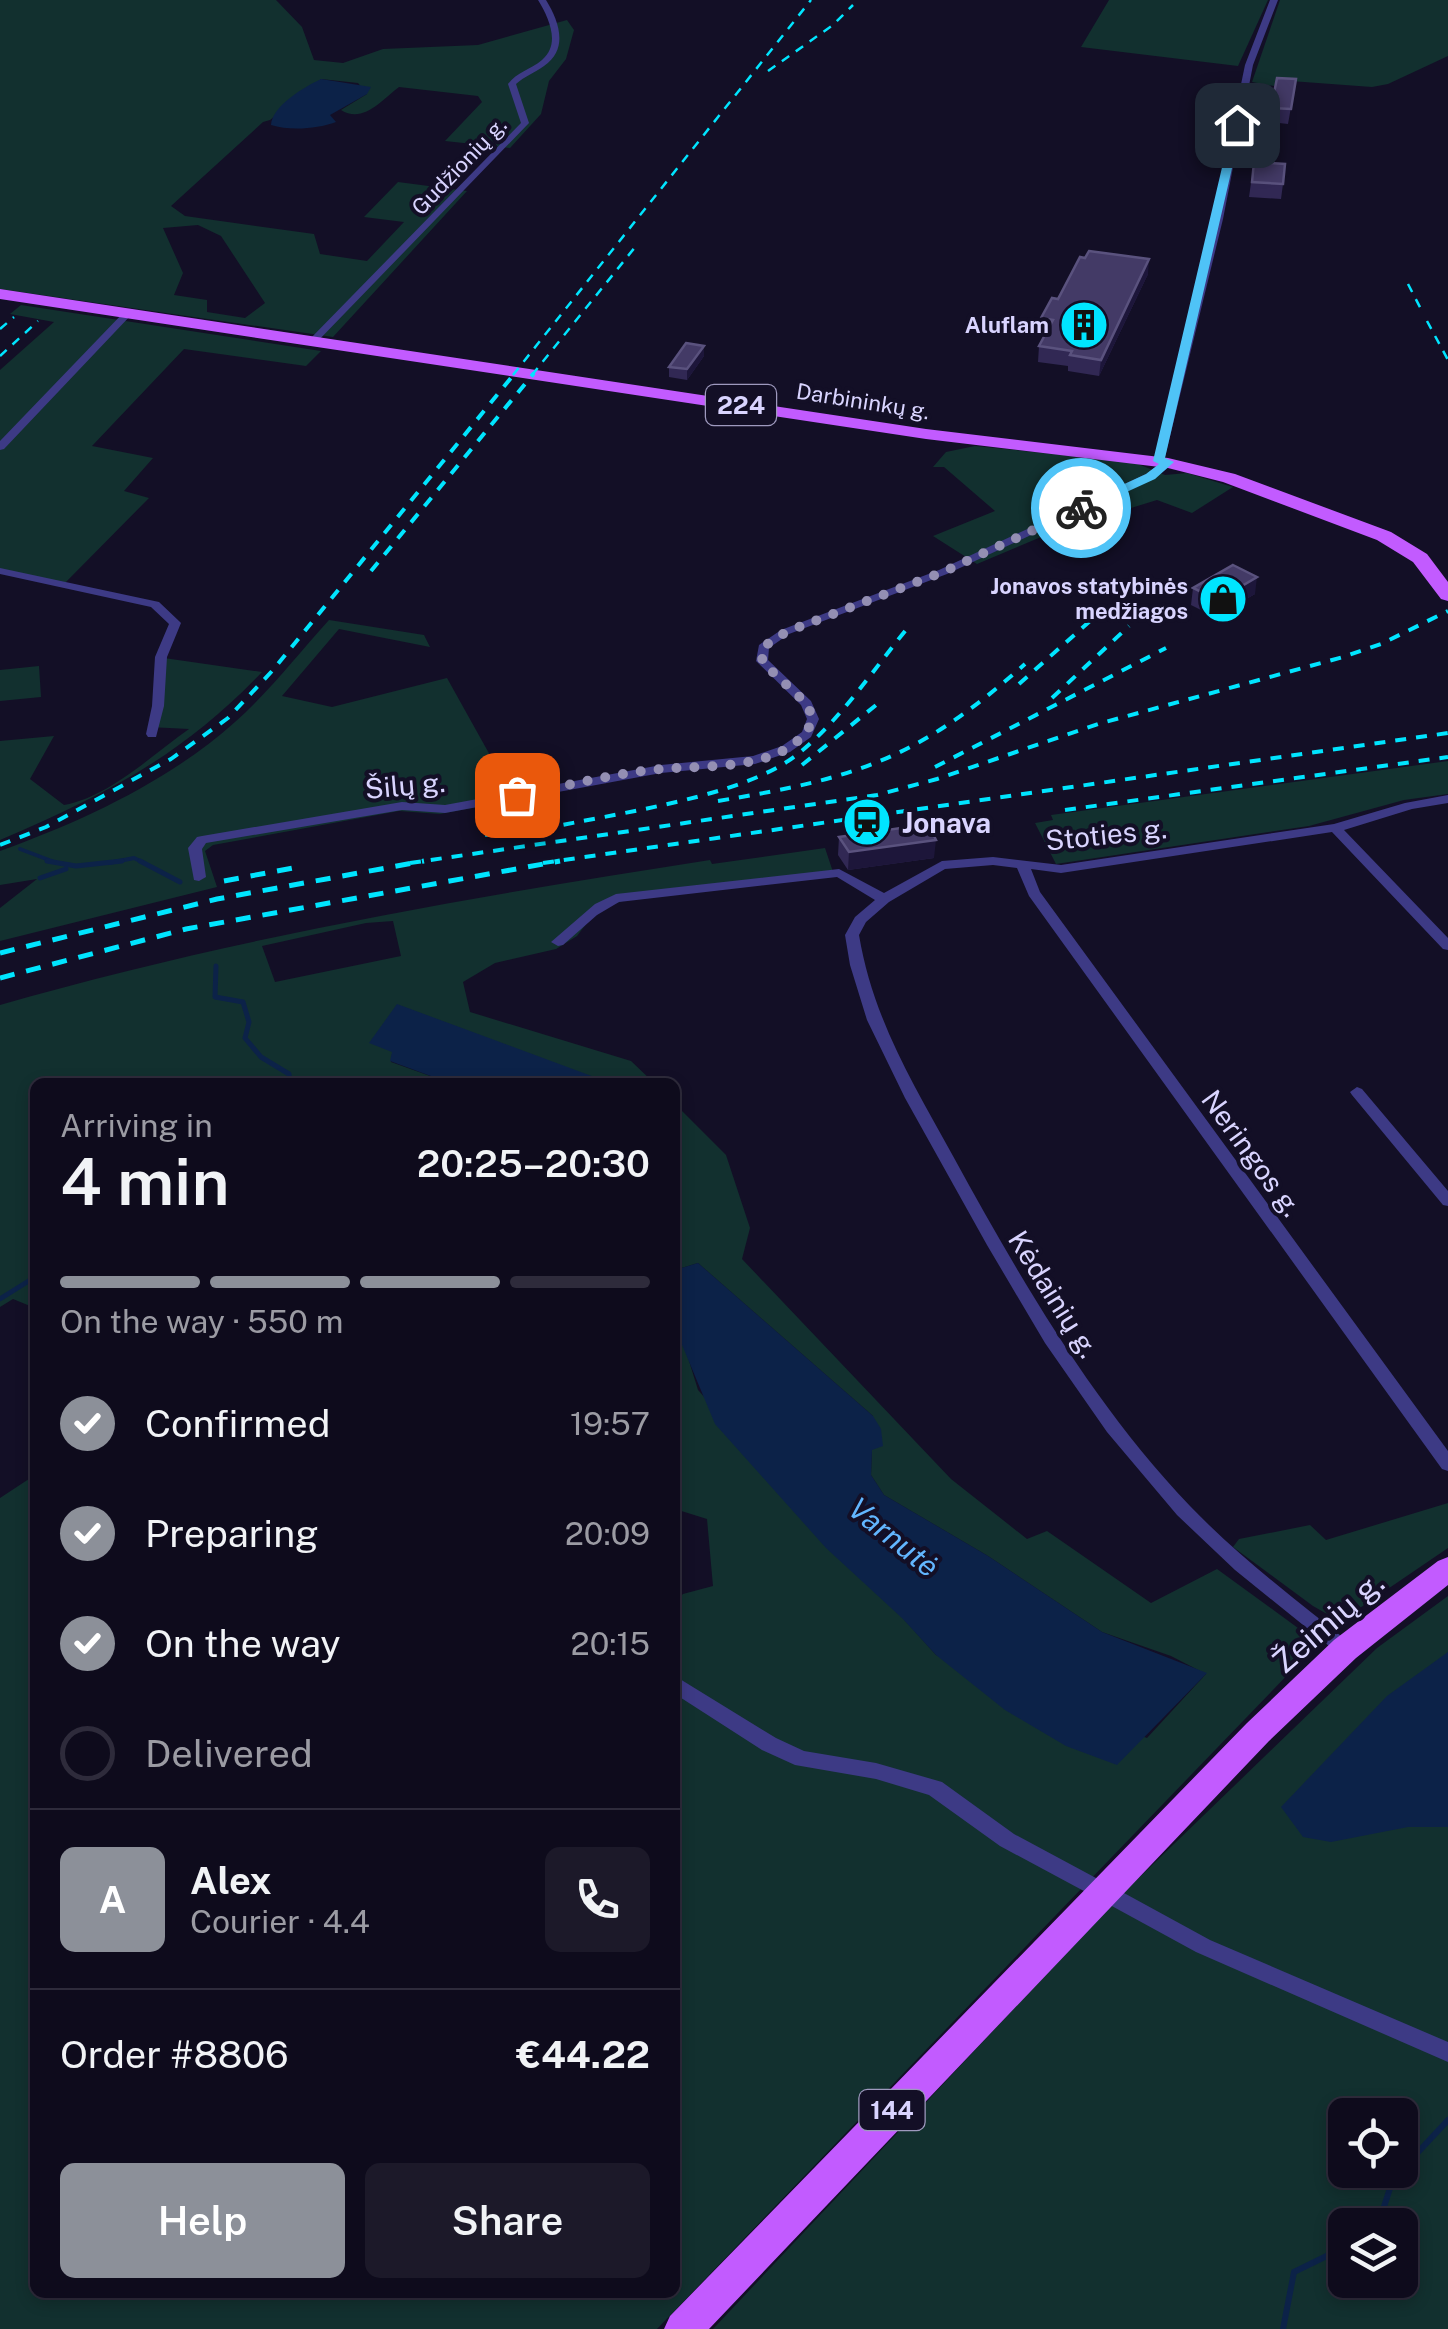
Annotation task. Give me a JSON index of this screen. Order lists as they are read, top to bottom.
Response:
{
  "streets": {
    "main road": [
      "Darbininkų g.",
      "224",
      "Žeimių g.",
      "144"
    ],
    "street": [
      "Gudžionių g.",
      "Šilų g.",
      "Stoties g.",
      "Neringos g.",
      "Kėdainių g."
    ]
  },
  "crossings": [
    ["Gudžionių g.", "Darbininkų g."],
    ["Darbininkų g.", "Šilų g."],
    ["Stoties g.", "Neringos g."],
    ["Stoties g.", "Kėdainių g."],
    ["Kėdainių g.", "Žeimių g."],
    ["Žeimių g.", "144"]
  ],
  "water": ["Varnutė"],
  "places": {
    "building": ["Aluflam"],
    "shop": ["Jonavos statybinės medžiagos"],
    "station": ["Jonava"]
  },
  "page": {
    "heading": ["4 min", "Arriving in", "20:25–20:30"],
    "panel": [
      "Alex",
      "Courier · 4.4",
      "Order #8806",
      "€44.22"
    ],
    "bar": "On the way · 550 m",
    "list": [
      ["Confirmed", "19:57"],
      ["Preparing", "20:09"],
      ["On the way", "20:15"],
      "Delivered"
    ],
    "round": "A",
    "buttons": ["Help", "Share"]
  }
}
